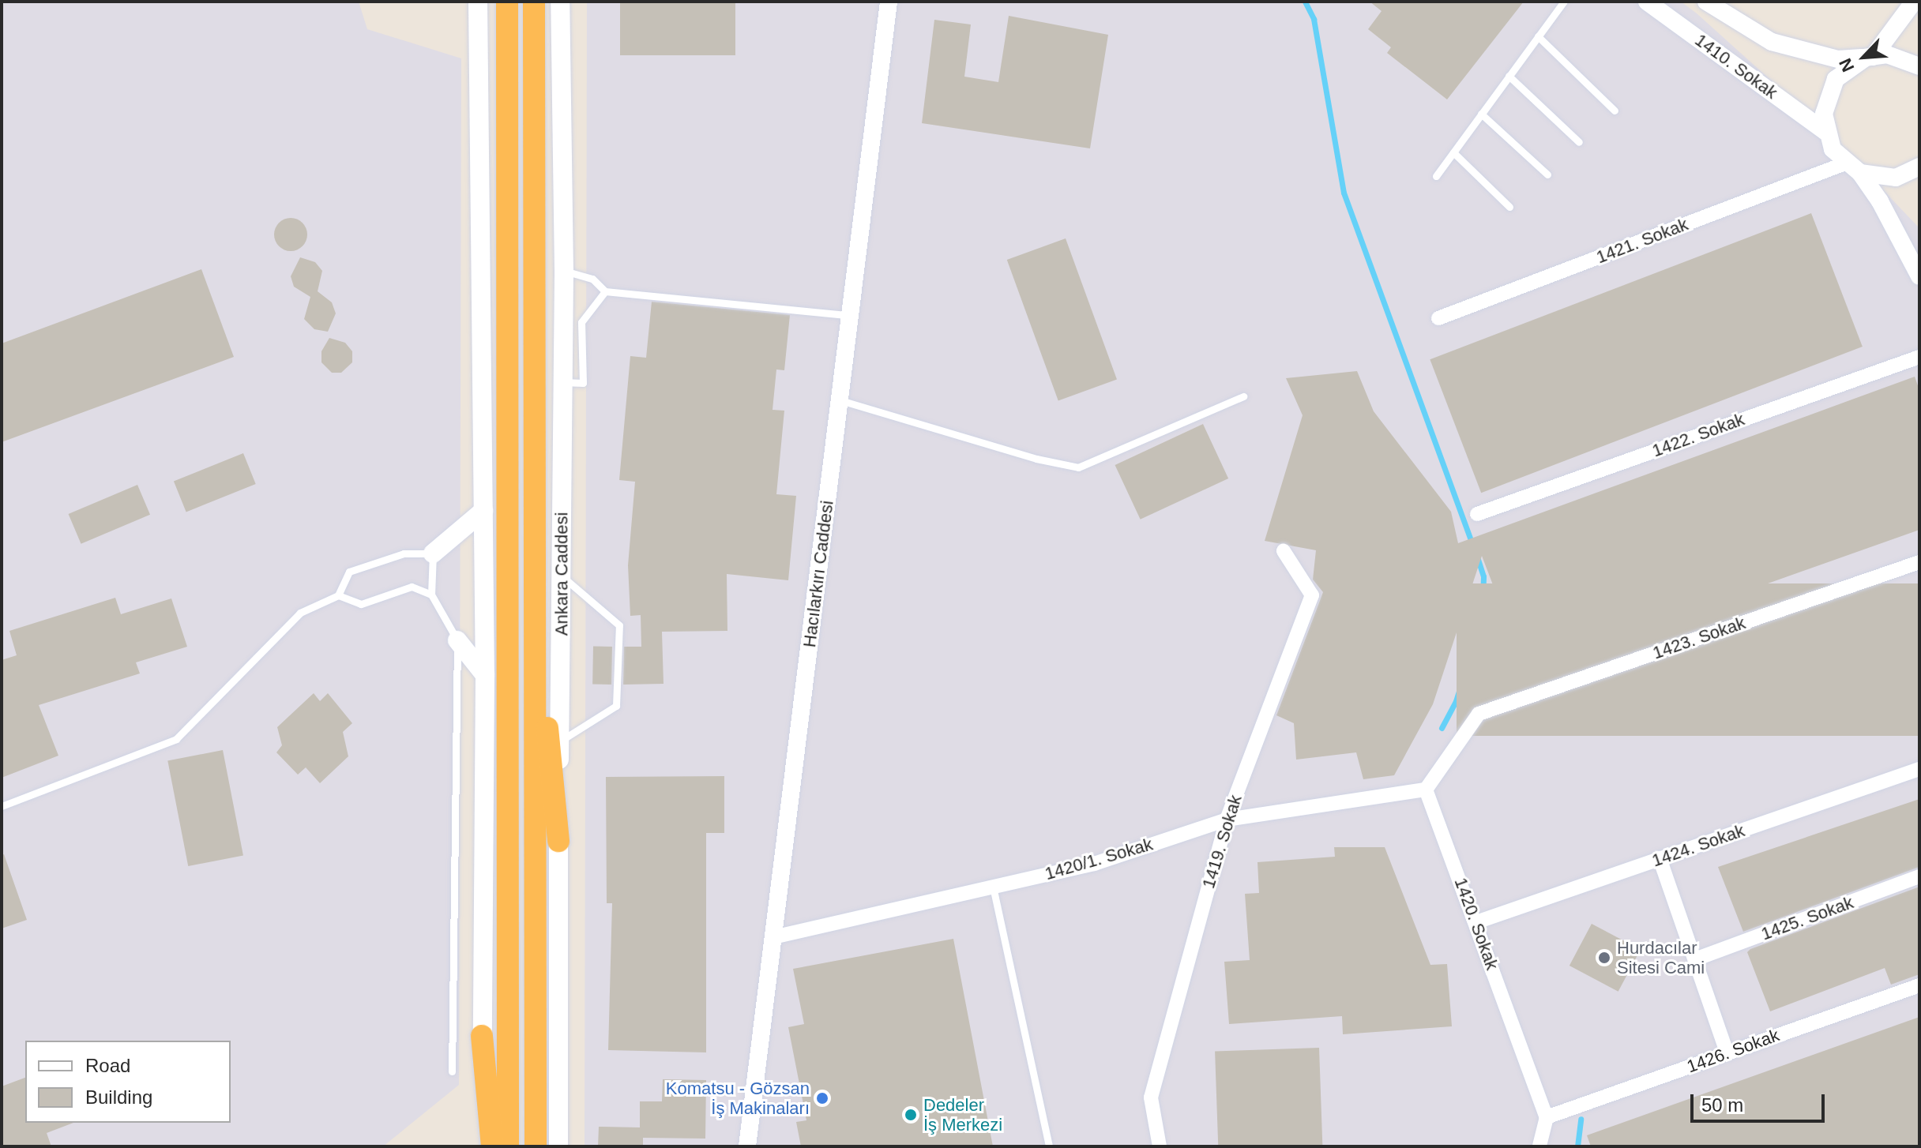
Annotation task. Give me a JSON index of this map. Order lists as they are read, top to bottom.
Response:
{
  "streets": {
    "highway": ["Ankara Caddesi"],
    "street": [
      "1410. Sokak",
      "1421. Sokak",
      "1422. Sokak",
      "Hacılarkırı Caddesi",
      "1423. Sokak",
      "1419. Sokak",
      "1424. Sokak",
      "1420/1. Sokak",
      "1425. Sokak",
      "1420. Sokak",
      "1426. Sokak"
    ]
  },
  "crossings": [
    ["Hacılarkırı Caddesi", "1420/1. Sokak"],
    ["1423. Sokak", "1420/1. Sokak"],
    ["1423. Sokak", "1420. Sokak"],
    ["1419. Sokak", "1420/1. Sokak"],
    ["1424. Sokak", "1420. Sokak"],
    ["1420/1. Sokak", "1420. Sokak"],
    ["1420. Sokak", "1426. Sokak"]
  ],
  "places": ["Hurdacılar Sitesi Cami", "Komatsu - Gözsan İş Makinaları", "Dedeler İş Merkezi"],
  "legend": ["Road", "Building"],
  "scale_bar": "50 m",
  "north": "bottom left"
}
